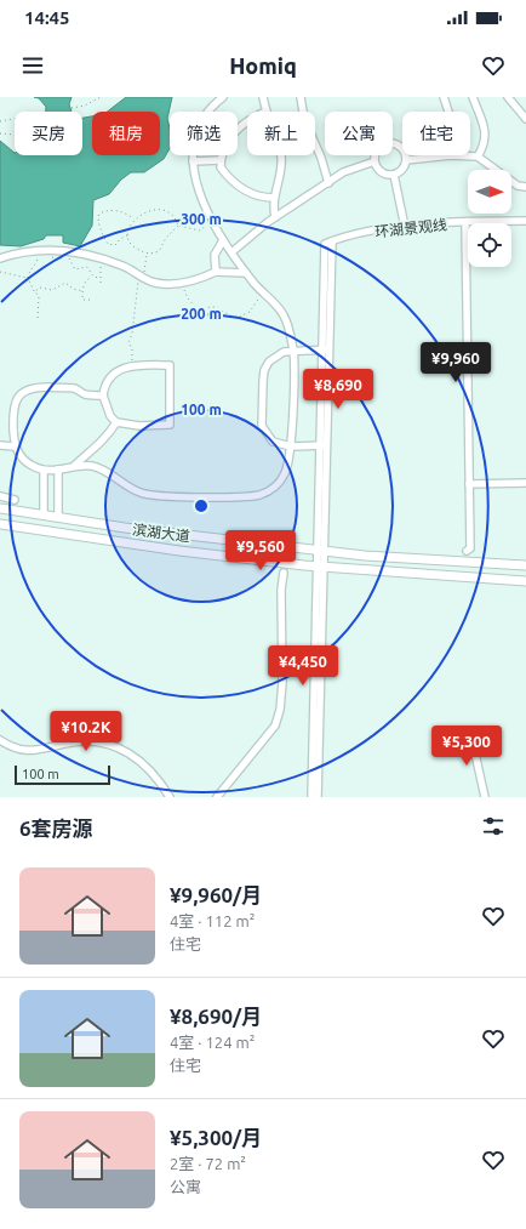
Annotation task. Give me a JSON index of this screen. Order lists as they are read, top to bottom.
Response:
{
  "streets": {
    "main road": ["滨湖大道"],
    "street": ["环湖景观线"]
  },
  "scale_bar": "100 m",
  "north": "right",
  "page": {
    "status": "14:45",
    "header": "Homiq",
    "chip": [
      "买房",
      "租房",
      "筛选",
      "新上",
      "公寓",
      "住宅"
    ],
    "price": [
      "¥9,960",
      "¥8,690",
      "¥9,560",
      "¥4,450",
      "¥10.2K",
      "¥5,300"
    ],
    "scale": "100 m",
    "heading": "6套房源",
    "list": [
      {
        "name": "¥9,960/月",
        "note": "4室 · 112 m² · 住宅"
      },
      {
        "name": "¥8,690/月",
        "note": "4室 · 124 m² · 住宅"
      },
      {
        "name": "¥5,300/月",
        "note": "2室 · 72 m² · 公寓"
      }
    ]
  },
  "rings": ["300 m", "200 m", "100 m"]
}
